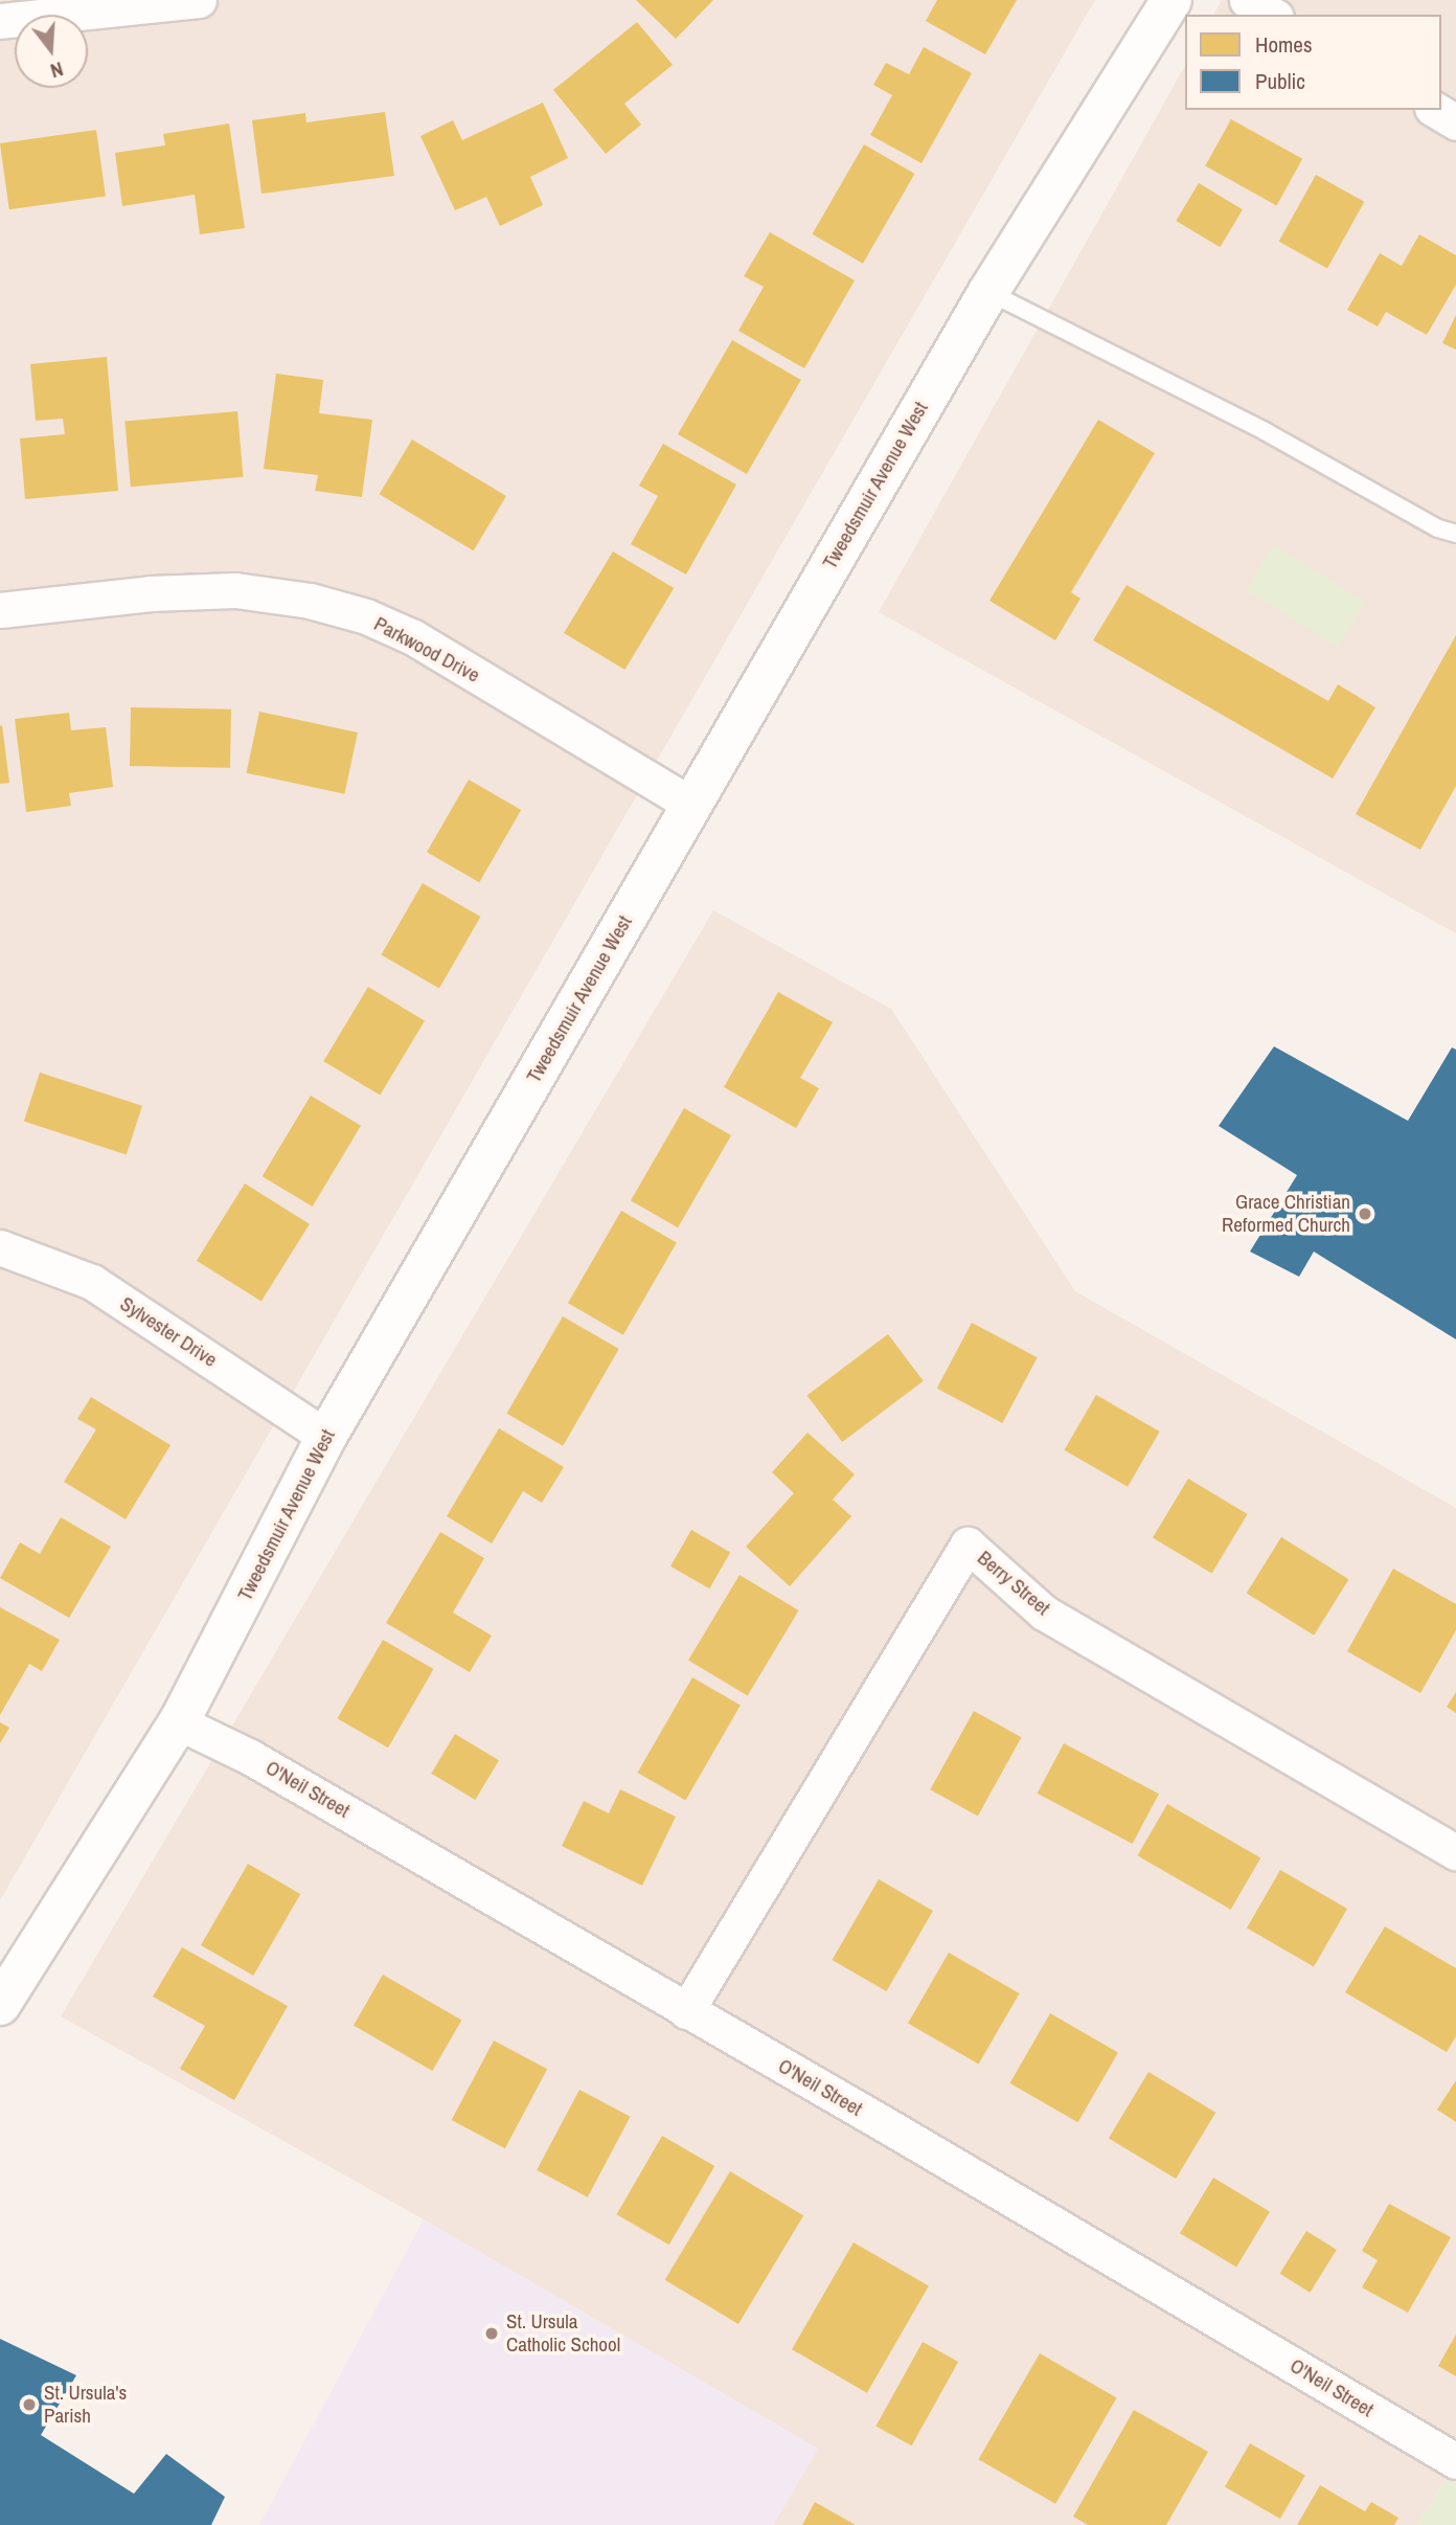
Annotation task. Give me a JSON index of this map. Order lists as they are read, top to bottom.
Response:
{
  "streets": {
    "street": [
      "Tweedsmuir Avenue West",
      "Parkwood Drive",
      "Sylvester Drive",
      "Berry Street",
      "O'Neil Street"
    ]
  },
  "crossings": [
    ["Tweedsmuir Avenue West", "Parkwood Drive"],
    ["Tweedsmuir Avenue West", "Sylvester Drive"],
    ["Tweedsmuir Avenue West", "O'Neil Street"],
    ["Berry Street", "O'Neil Street"]
  ],
  "places": ["Grace Christian Reformed Church", "St. Ursula Catholic School", "St. Ursula's Parish"],
  "legend": ["Homes", "Public"],
  "north": "bottom"
}
